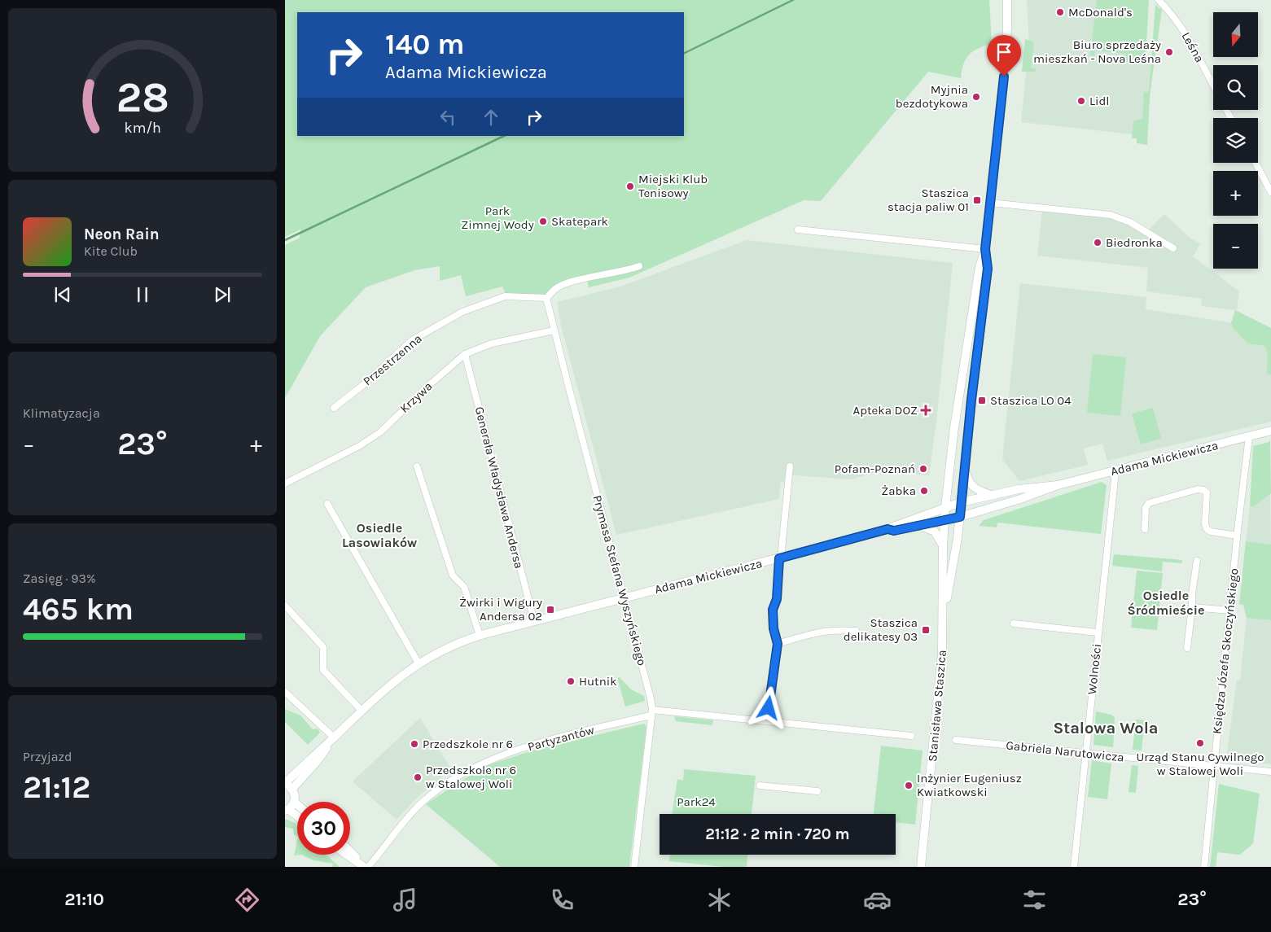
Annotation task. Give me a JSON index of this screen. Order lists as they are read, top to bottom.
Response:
{
  "streets": {
    "street": [
      "Leśna",
      "Przestrzenna",
      "Krzywa",
      "Adama Mickiewicza",
      "Generała Władysława Andersa",
      "Prymasa Stefana Wyszyńskiego",
      "Księdza Józefa Skoczyńskiego",
      "Wolności",
      "Stanisława Staszica",
      "Partyzantów",
      "Gabriela Narutowicza"
    ]
  },
  "crossings": [
    ["Przestrzenna", "Prymasa Stefana Wyszyńskiego"],
    ["Krzywa", "Generała Władysława Andersa"],
    ["Krzywa", "Prymasa Stefana Wyszyńskiego"],
    ["Adama Mickiewicza", "Generała Władysława Andersa"],
    ["Adama Mickiewicza", "Prymasa Stefana Wyszyńskiego"],
    ["Adama Mickiewicza", "Księdza Józefa Skoczyńskiego"],
    ["Adama Mickiewicza", "Wolności"],
    ["Adama Mickiewicza", "Stanisława Staszica"],
    ["Prymasa Stefana Wyszyńskiego", "Partyzantów"],
    ["Księdza Józefa Skoczyńskiego", "Gabriela Narutowicza"],
    ["Wolności", "Gabriela Narutowicza"]
  ],
  "districts": ["Osiedle Lasowiaków", "Osiedle Śródmieście", "Stalowa Wola"],
  "parks": ["Park Zimnej Wody", "Park24"],
  "places": {
    "other": [
      "McDonald's",
      "Biuro sprzedaży mieszkań - Nova Leśna",
      "Myjnia bezdotykowa",
      "Lidl",
      "Miejski Klub Tenisowy",
      "Skatepark",
      "Biedronka",
      "Pofam-Poznań",
      "Żabka",
      "Hutnik",
      "Urząd Stanu Cywilnego w Stalowej Woli",
      "Przedszkole nr 6",
      "Przedszkole nr 6 w Stalowej Woli",
      "Inżynier Eugeniusz Kwiatkowski"
    ],
    "transit": [
      "Staszica stacja paliw 01",
      "Staszica LO 04",
      "Żwirki i Wigury Andersa 02",
      "Staszica delikatesy 03"
    ],
    "health": ["Apteka DOZ"]
  },
  "north": "bottom",
  "page": {
    "map_buttons": ["+", "−"],
    "turn": ["140 m", "Adama Mickiewicza"],
    "song": ["Neon Rain", "Kite Club"],
    "tile": [
      "Klimatyzacja",
      ["Zasięg · 93%", "465 km"],
      ["Przyjazd", "21:12"]
    ],
    "heat": ["−", "23°", "+"],
    "limit": "30",
    "trip": "21:12 · 2 min · 720 m",
    "tabs": ["21:10", "23°"],
    "gauge": ["28", "km/h"]
  }
}
